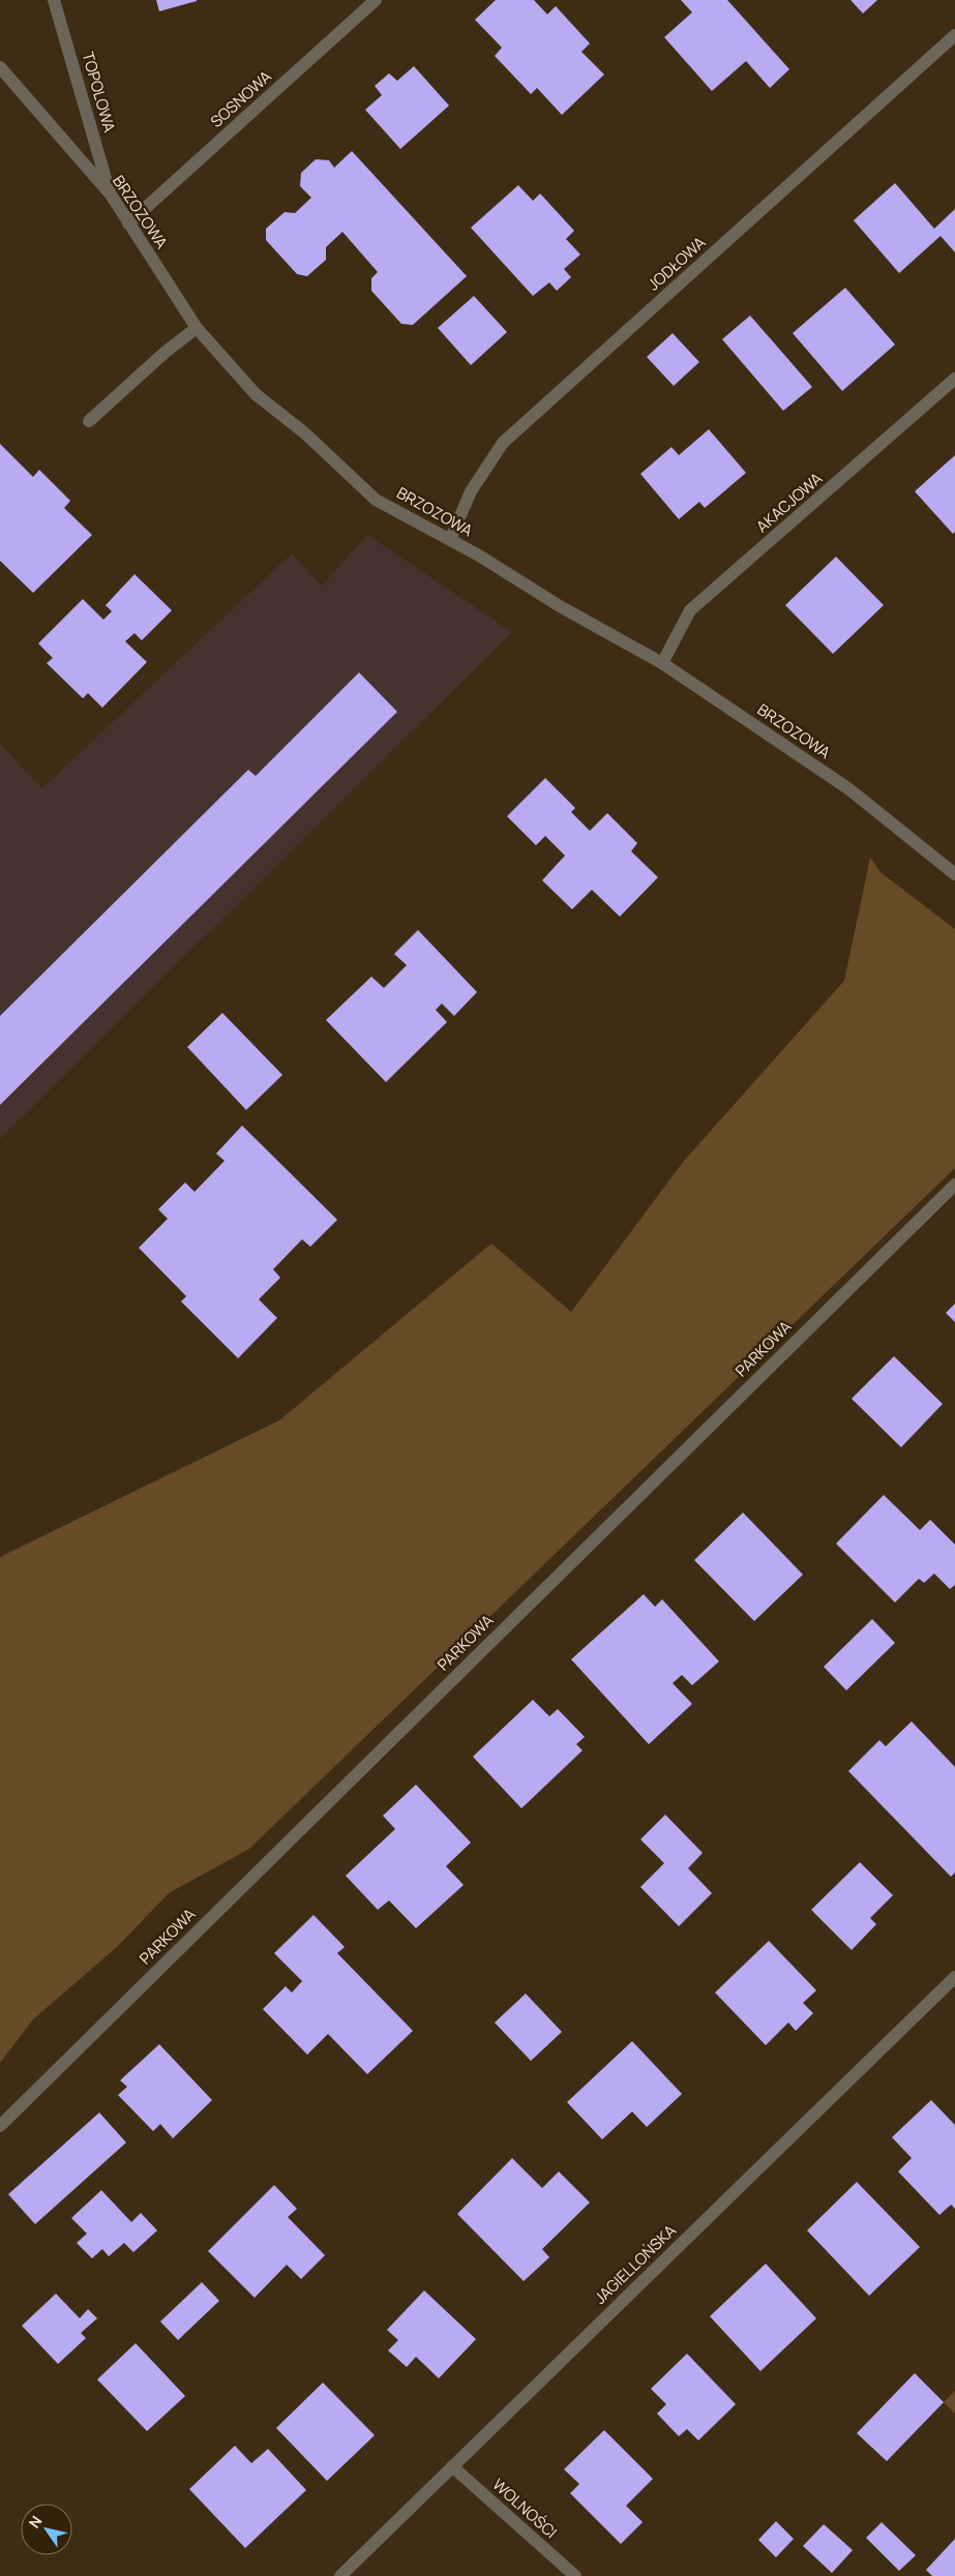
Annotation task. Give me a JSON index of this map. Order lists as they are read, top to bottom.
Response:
{
  "streets": {
    "street": [
      "TOPOLOWA",
      "SOSNOWA",
      "BRZOZOWA",
      "JODŁOWA",
      "AKACJOWA",
      "PARKOWA",
      "JAGIELLOŃSKA",
      "WOLNOŚCI"
    ]
  },
  "crossings": [
    ["TOPOLOWA", "BRZOZOWA"],
    ["SOSNOWA", "BRZOZOWA"],
    ["BRZOZOWA", "JODŁOWA"],
    ["BRZOZOWA", "AKACJOWA"],
    ["JAGIELLOŃSKA", "WOLNOŚCI"]
  ],
  "north": "top left"
}
